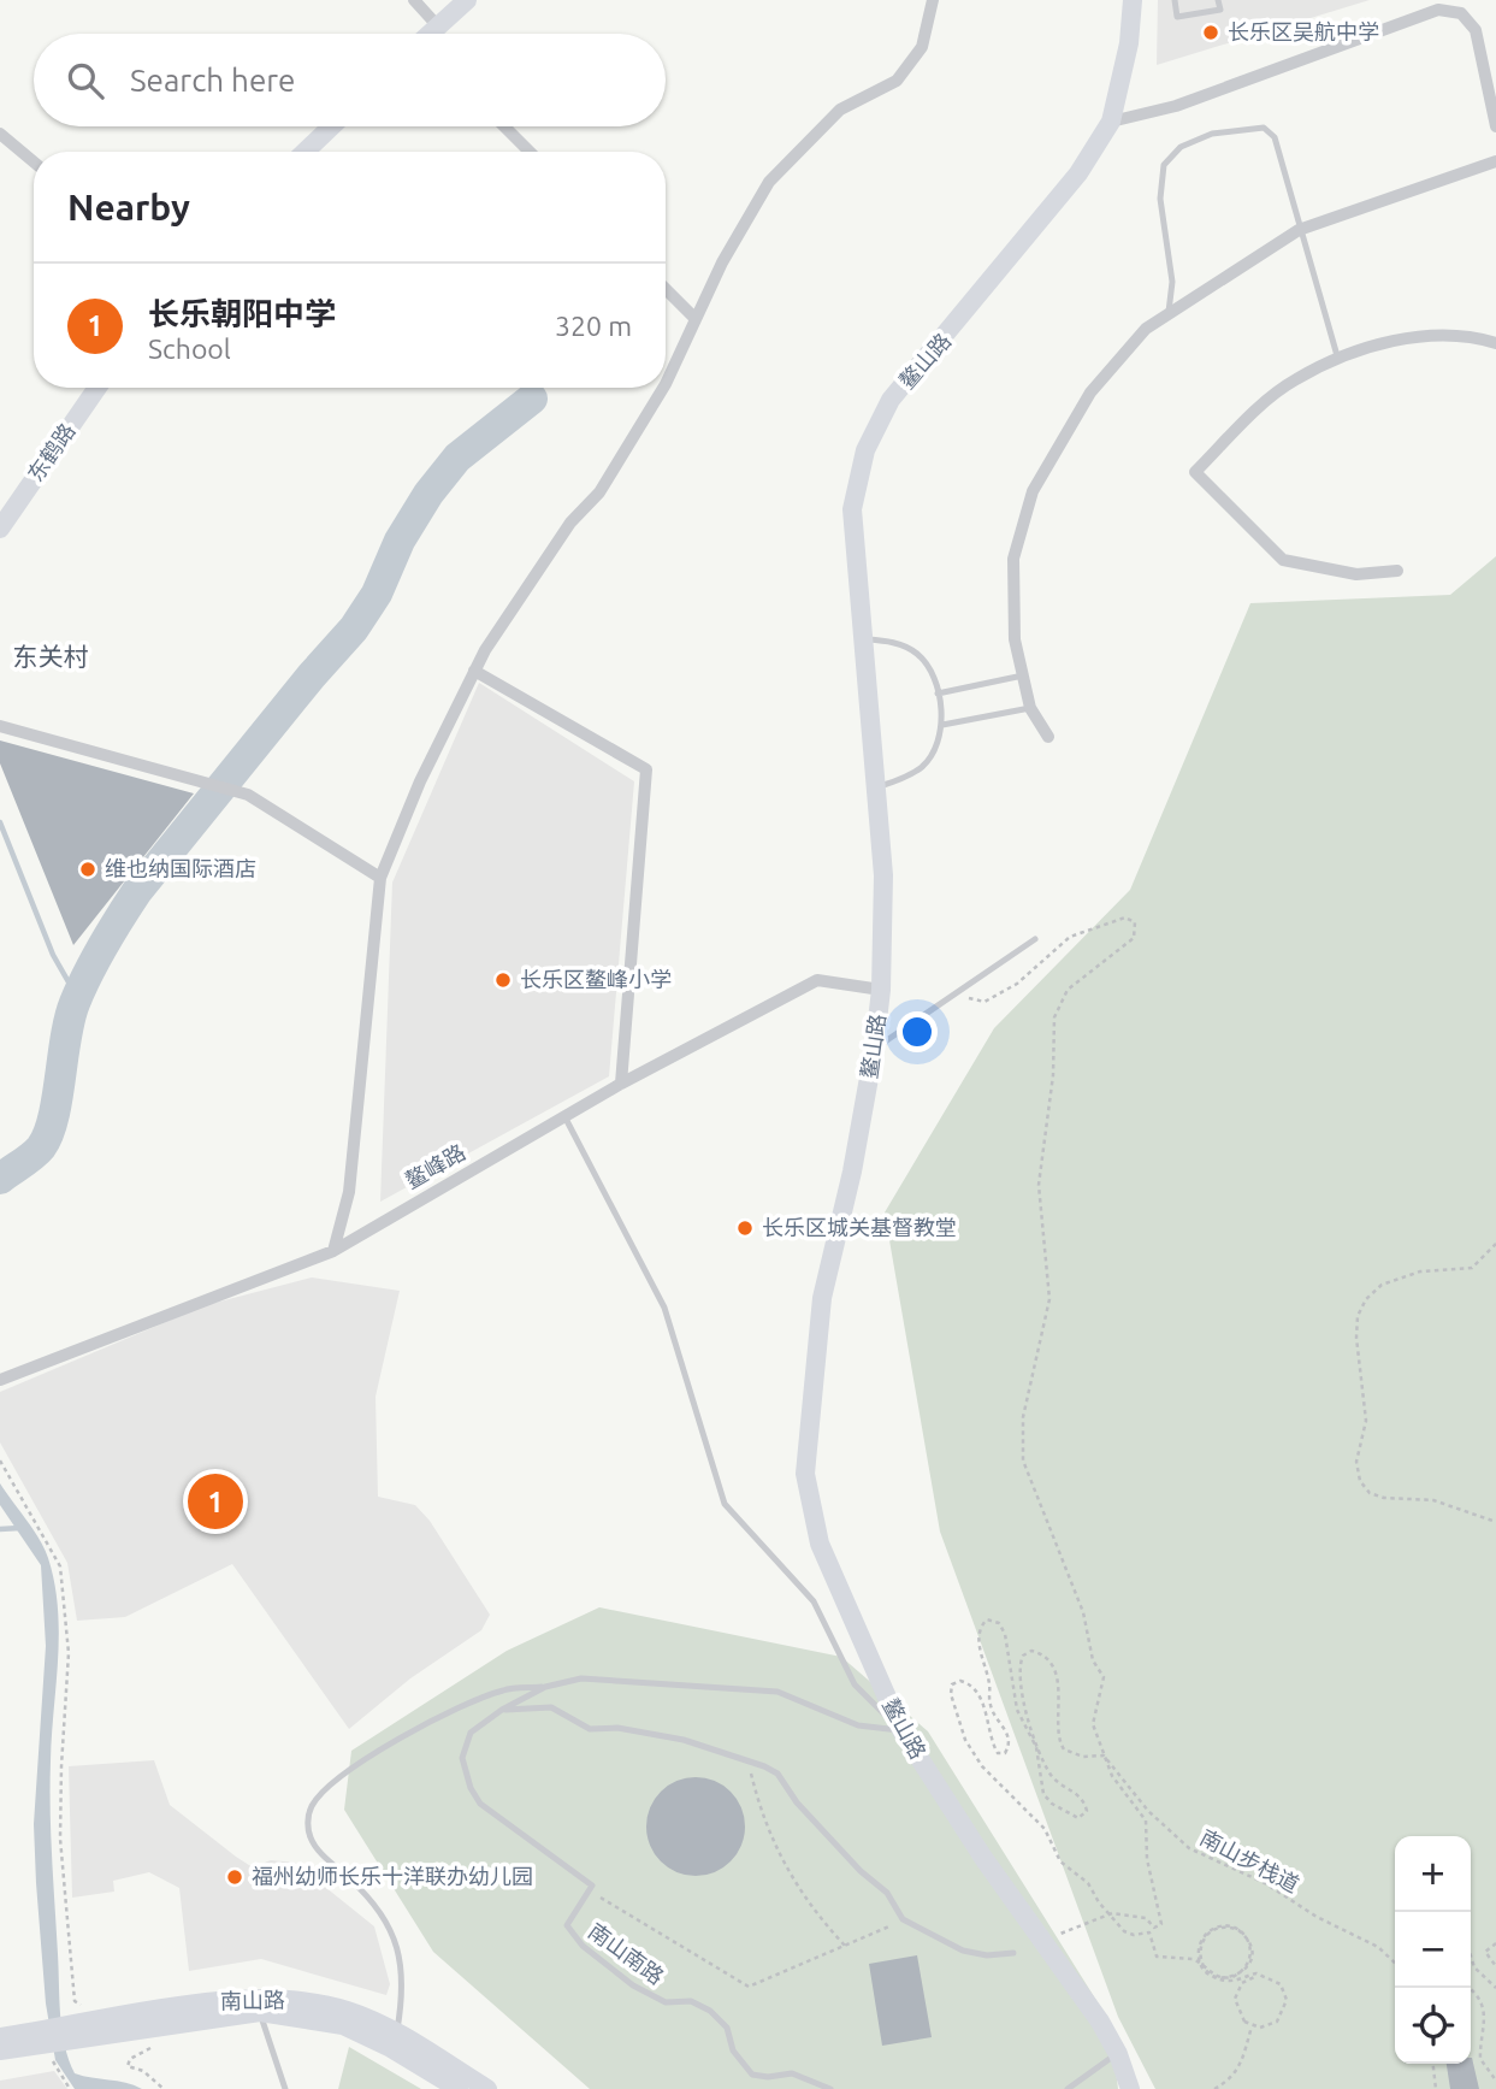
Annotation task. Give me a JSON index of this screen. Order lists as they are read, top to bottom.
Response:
{
  "streets": {
    "street": [
      "鳌山路",
      "东鹤路",
      "鳌峰路",
      "南山路"
    ],
    "lane": ["南山南路"],
    "path": ["南山步栈道"]
  },
  "crossings": [
    ["鳌山路", "鳌峰路"],
    ["鳌山路", "南山南路"]
  ],
  "districts": ["东关村"],
  "places": [
    "长乐区吴航中学",
    "维也纳国际酒店",
    "长乐区鳌峰小学",
    "长乐区城关基督教堂",
    "福州幼师长乐十洋联办幼儿园"
  ],
  "page": {
    "search": "Search here",
    "heading": "Nearby",
    "list": [
      {
        "mark": "1",
        "name": "长乐朝阳中学",
        "note": "School",
        "value": "320 m"
      }
    ],
    "pins": "1",
    "map_buttons": ["+", "−"]
  }
}
